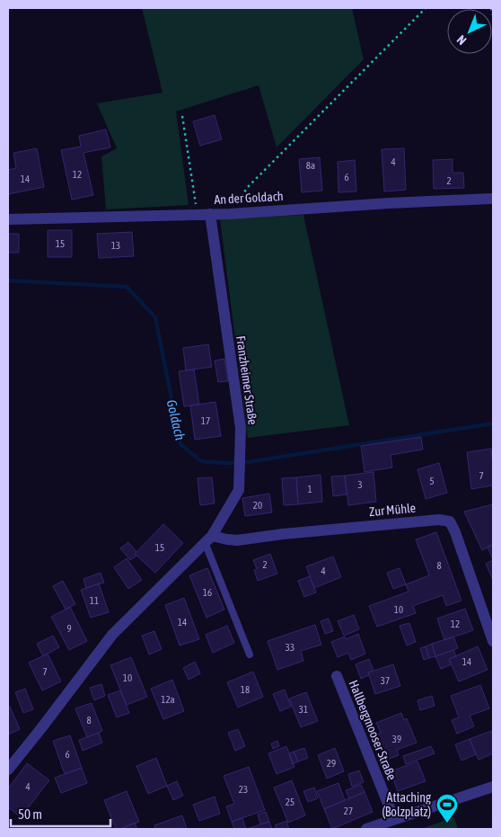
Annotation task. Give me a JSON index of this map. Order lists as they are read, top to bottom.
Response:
{
  "streets": {
    "street": [
      "An der Goldach",
      "Franzheimer Straße",
      "Zur Mühle",
      "Hallbergmooser Straße"
    ]
  },
  "crossings": [
    ["An der Goldach", "Franzheimer Straße"],
    ["Franzheimer Straße", "Zur Mühle"]
  ],
  "water": ["Goldach"],
  "places": {
    "sports": ["Attaching (Bolzplatz)"]
  },
  "house_numbers": [
    "4",
    "8a",
    "12",
    "6",
    "14",
    "2",
    "15",
    "13",
    "17",
    "7",
    "5",
    "3",
    "1",
    "20",
    "15",
    "2",
    "8",
    "4",
    "16",
    "11",
    "10",
    "14",
    "12",
    "9",
    "33",
    "14",
    "7",
    "10",
    "37",
    "18",
    "12a",
    "31",
    "8",
    "39",
    "6",
    "29",
    "4",
    "23",
    "25",
    "27"
  ],
  "scale_bar": "50 m",
  "north": "bottom left"
}
